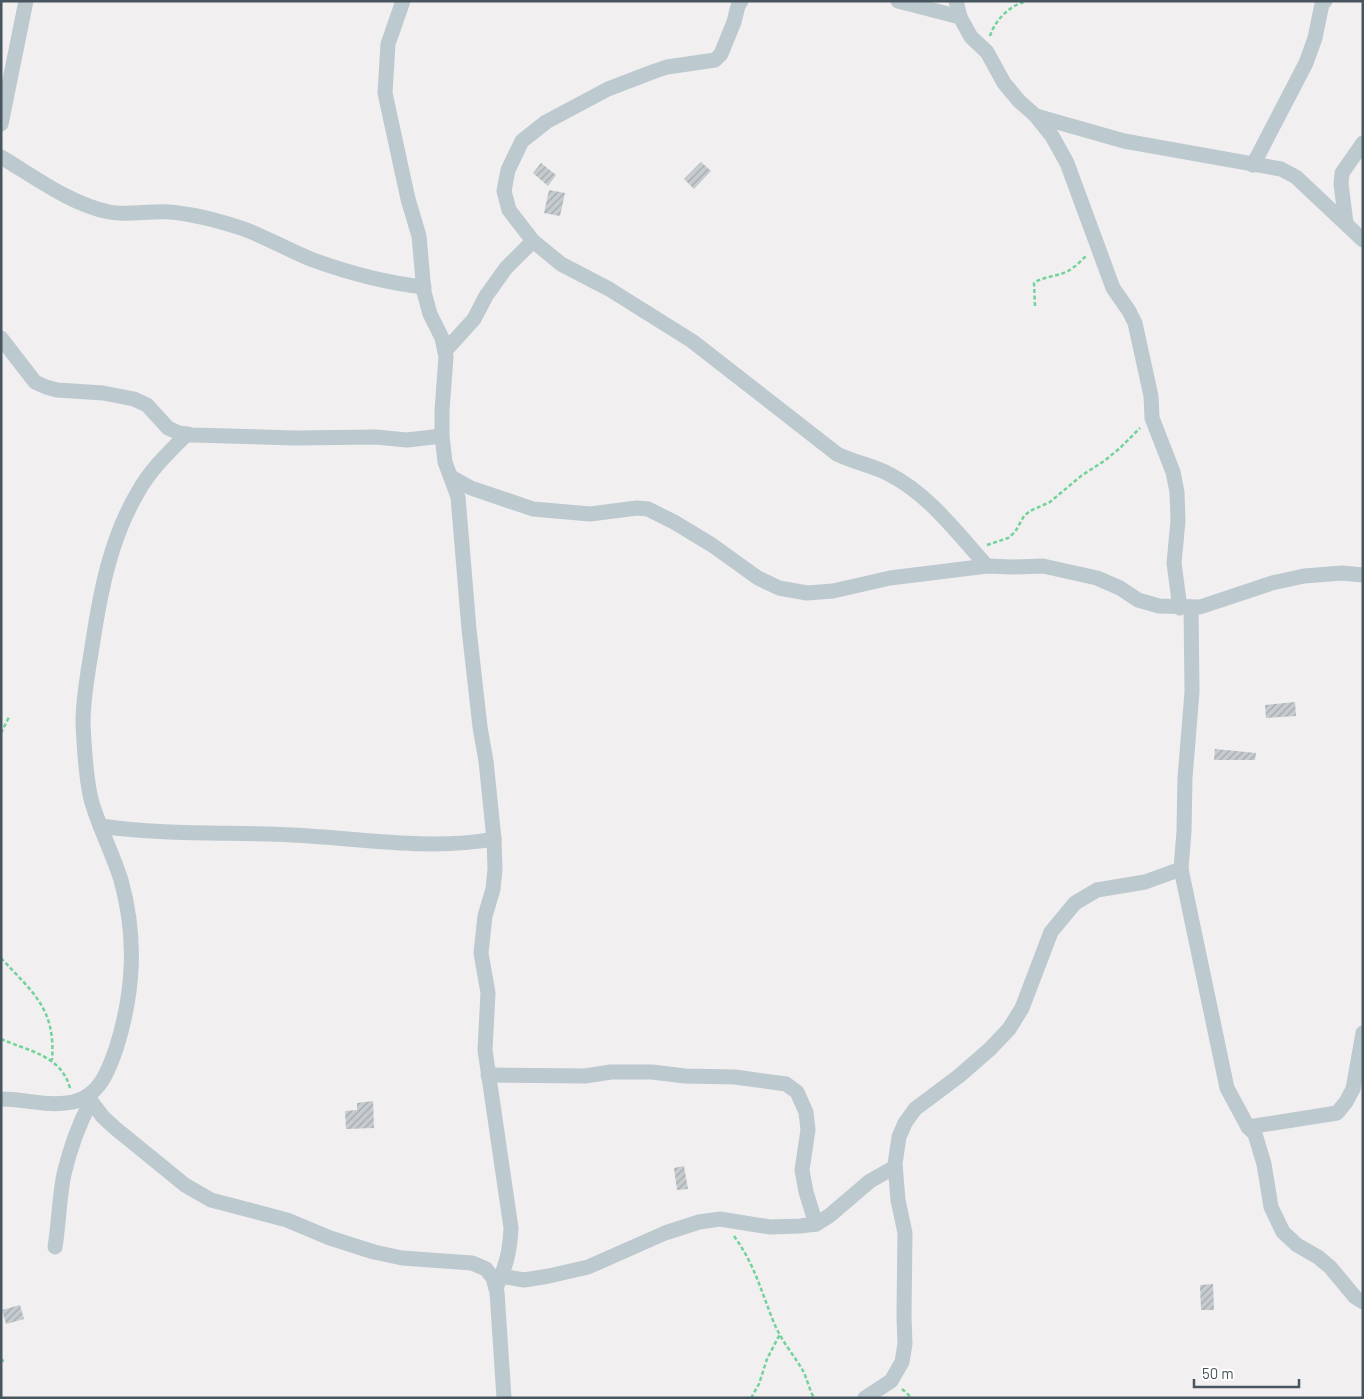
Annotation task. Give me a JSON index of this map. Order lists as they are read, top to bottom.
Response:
{
  "scale_bar": "50 m"
}
